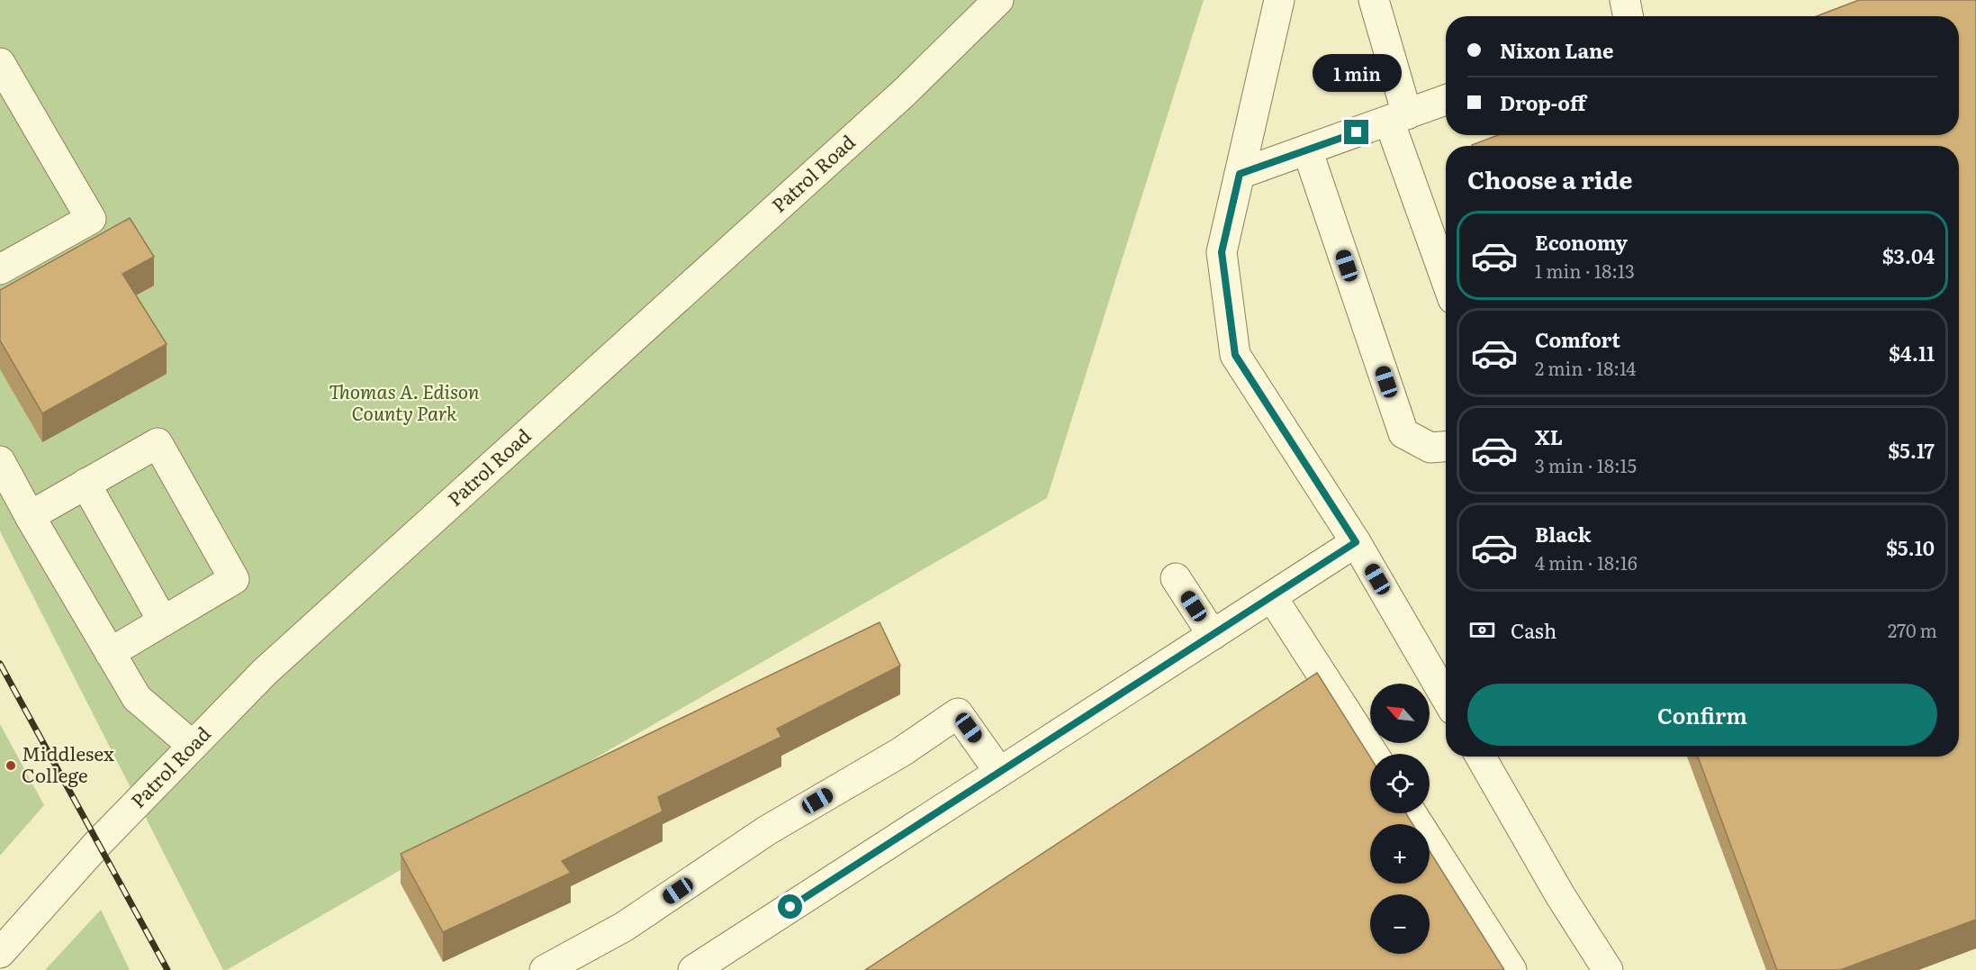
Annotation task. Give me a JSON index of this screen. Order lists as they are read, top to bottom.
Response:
{
  "streets": {
    "street": ["Patrol Road"]
  },
  "parks": ["Thomas A. Edison County Park"],
  "places": ["Middlesex College"],
  "north": "top left",
  "page": {
    "banner": ["Nixon Lane", "Drop-off"],
    "bubble": "1 min",
    "heading": "Choose a ride",
    "list": [
      {
        "name": "Economy",
        "note": "1 min · 18:13",
        "value": "$3.04"
      },
      {
        "name": "Comfort",
        "note": "2 min · 18:14",
        "value": "$4.11"
      },
      {
        "name": "XL",
        "note": "3 min · 18:15",
        "value": "$5.17"
      },
      {
        "name": "Black",
        "note": "4 min · 18:16",
        "value": "$5.10"
      }
    ],
    "pay": ["Cash", "270 m"],
    "buttons": "Confirm",
    "map_buttons": ["+", "−"]
  }
}
